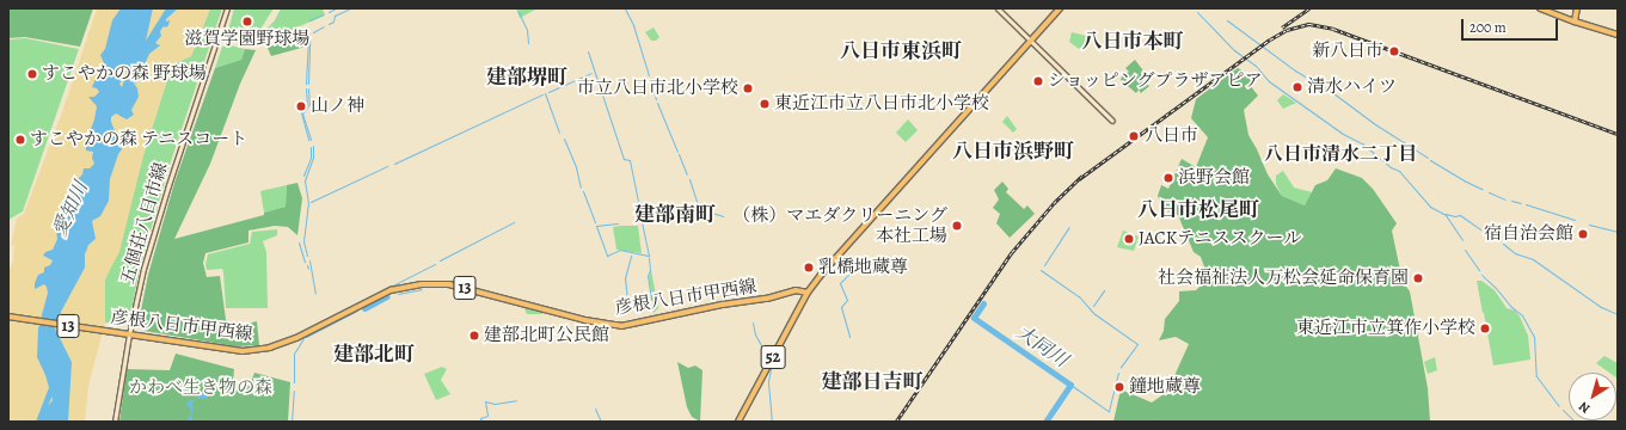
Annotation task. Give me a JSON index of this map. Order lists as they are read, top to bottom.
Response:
{
  "streets": {
    "main road": [
      "五個荘八日市線",
      "13",
      "彦根八日市甲西線",
      "52"
    ]
  },
  "crossings": [
    ["五個荘八日市線", "彦根八日市甲西線"],
    ["彦根八日市甲西線", "52"]
  ],
  "districts": [
    "八日市本町",
    "八日市東浜町",
    "建部堺町",
    "八日市浜野町",
    "八日市清水二丁目",
    "八日市松尾町",
    "建部南町",
    "建部北町",
    "建部日吉町"
  ],
  "water": ["愛知川", "大同川"],
  "parks": ["かわべ生き物の森"],
  "places": [
    "滋賀学園野球場",
    "新八日市",
    "すこやかの森 野球場",
    "ショッピングプラザアピア",
    "清水ハイツ",
    "市立八日市北小学校",
    "東近江市立八日市北小学校",
    "山ノ神",
    "八日市",
    "すこやかの森 テニスコート",
    "浜野会館",
    "（株）マエダクリーニング 本社工場",
    "宿自治会館",
    "JACKテニススクール",
    "乳橋地蔵尊",
    "社会福祉法人万松会延命保育園",
    "東近江市立箕作小学校",
    "建部北町公民館",
    "鐘地蔵尊"
  ],
  "scale_bar": "200 m",
  "north": "bottom left"
}
